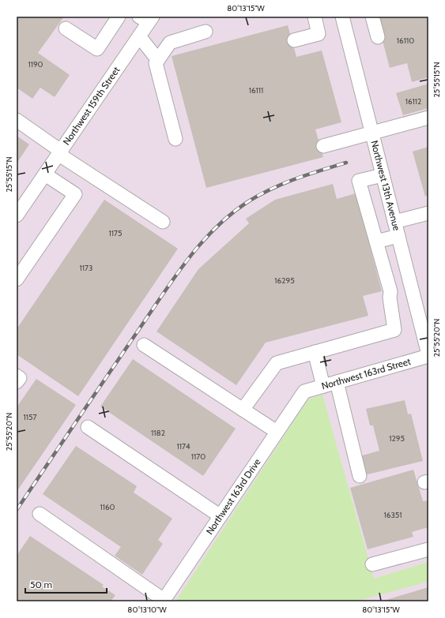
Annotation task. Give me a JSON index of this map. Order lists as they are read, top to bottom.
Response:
{
  "streets": {
    "street": [
      "Northwest 159th Street",
      "Northwest 13th Avenue",
      "Northwest 163rd Street",
      "Northwest 163rd Drive"
    ]
  },
  "crossings": [
    ["Northwest 13th Avenue", "Northwest 163rd Street"],
    ["Northwest 163rd Street", "Northwest 163rd Drive"]
  ],
  "house_numbers": [
    "16110",
    "1190",
    "16111",
    "16112",
    "1175",
    "1173",
    "16295",
    "1157",
    "1182",
    "1295",
    "1174",
    "1170",
    "1160",
    "16351"
  ],
  "scale_bar": "50 m",
  "coordinates": [
    "80°13'15\"W",
    "25°55'15\"N",
    "25°55'20\"N",
    "80°13'10\"W"
  ]
}
